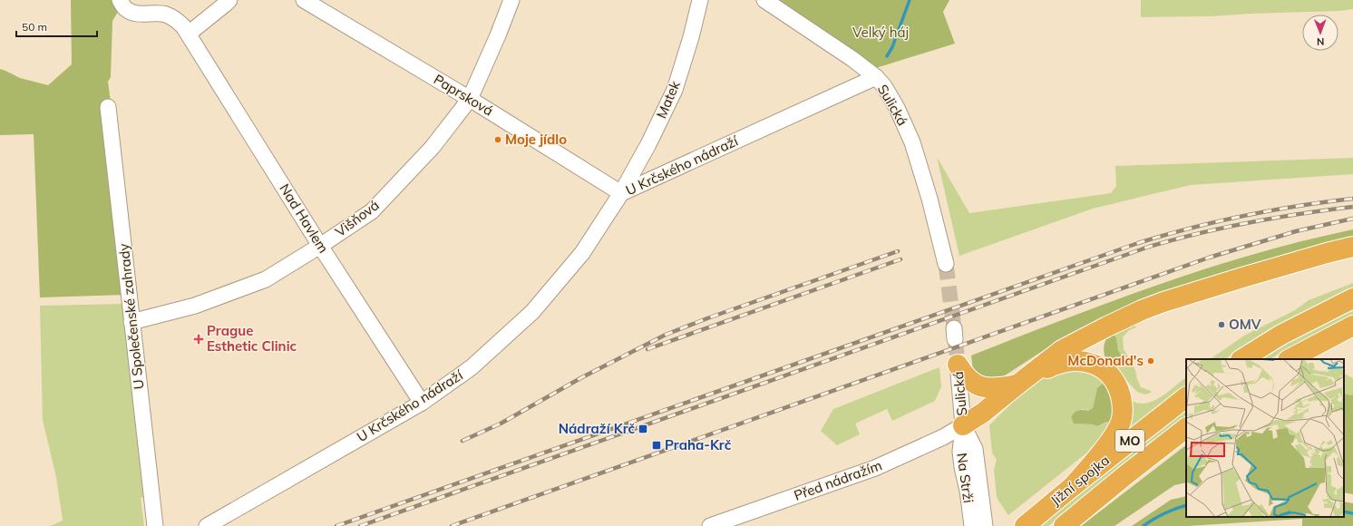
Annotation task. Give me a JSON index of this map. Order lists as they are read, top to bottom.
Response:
{
  "streets": {
    "highway": ["MO", "Jižní spojka"],
    "street": [
      "Paprsková",
      "Matek",
      "Sulická",
      "U Krčského nádraží",
      "Nad Havlem",
      "Višňová",
      "U Společenské zahrady",
      "Na Strži",
      "Před nádražím"
    ]
  },
  "crossings": [
    ["Paprsková", "Matek"],
    ["Paprsková", "U Krčského nádraží"],
    ["Paprsková", "Višňová"],
    ["Matek", "U Krčského nádraží"],
    ["Sulická", "U Krčského nádraží"],
    ["Sulická", "Na Strži"],
    ["Sulická", "Před nádražím"],
    ["U Krčského nádraží", "Nad Havlem"],
    ["Nad Havlem", "Višňová"],
    ["Višňová", "U Společenské zahrady"],
    ["Na Strži", "Před nádražím"]
  ],
  "parks": ["Velký háj"],
  "places": {
    "other": ["Moje jídlo", "OMV", "McDonald's"],
    "health": ["Prague Esthetic Clinic"],
    "transit": ["Nádraží Krč", "Praha-Krč"]
  },
  "scale_bar": "50 m",
  "north": "bottom"
}
